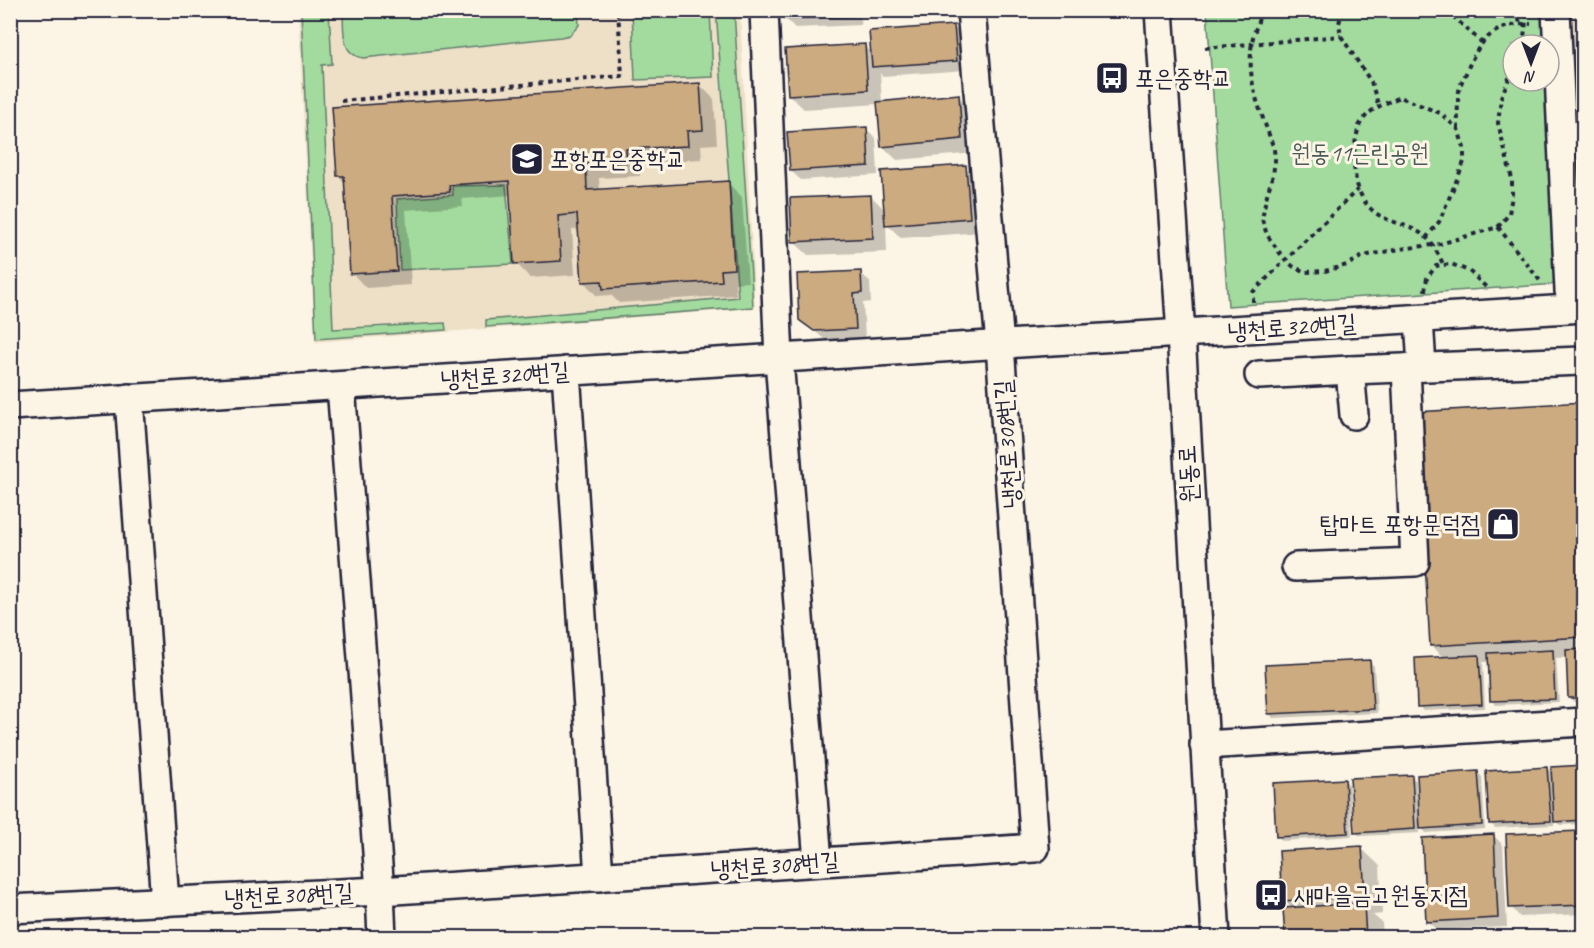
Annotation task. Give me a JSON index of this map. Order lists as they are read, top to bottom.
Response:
{
  "streets": {
    "street": ["냉천로320번길", "냉천로308번길", "원동로"]
  },
  "crossings": [
    ["냉천로320번길", "냉천로308번길"],
    ["냉천로320번길", "원동로"]
  ],
  "parks": ["원동11근린공원"],
  "places": {
    "bus stop": ["포은중학교", "새마을금고원동지점"],
    "school or university": ["포항포은중학교"],
    "shop": ["탑마트 포항문덕점"]
  },
  "north": "bottom"
}
